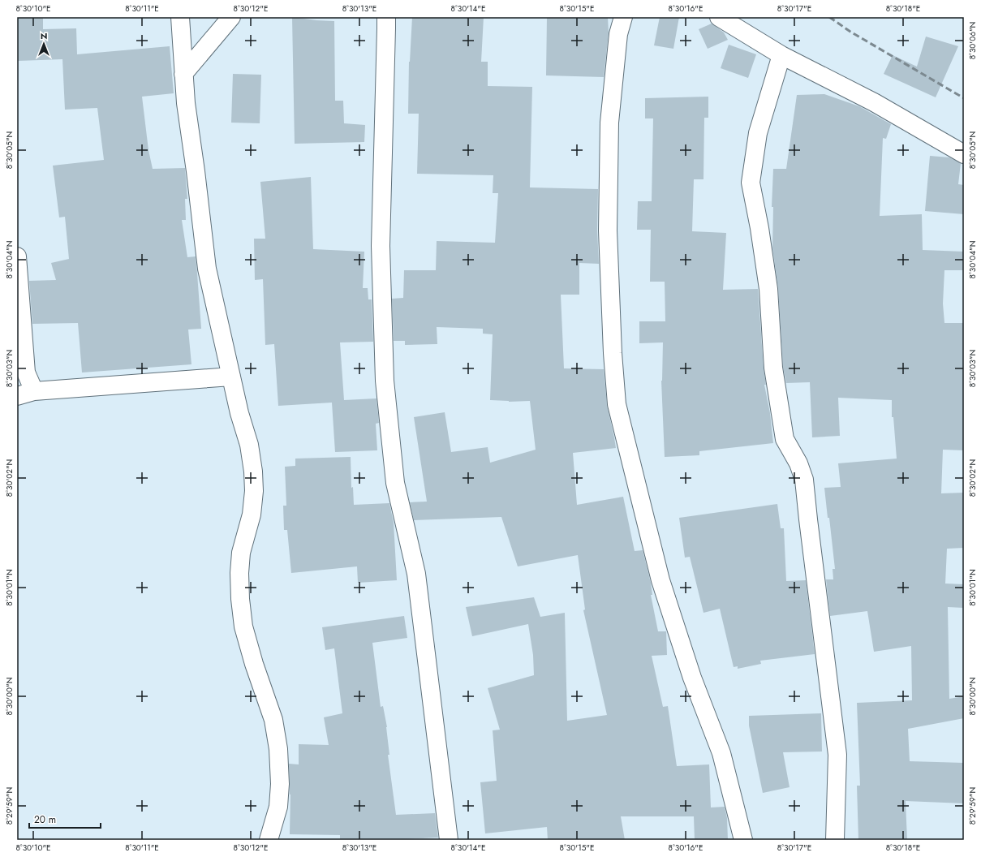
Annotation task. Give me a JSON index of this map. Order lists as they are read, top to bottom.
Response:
{
  "scale_bar": "20 m",
  "north": "top",
  "coordinates": [
    "8°30'10\"E",
    "8°30'11\"E",
    "8°30'12\"E",
    "8°30'13\"E",
    "8°30'14\"E",
    "8°30'15\"E",
    "8°30'16\"E",
    "8°30'17\"E",
    "8°30'18\"E",
    "8°30'06\"N",
    "8°30'05\"N",
    "8°30'04\"N",
    "8°30'03\"N",
    "8°30'02\"N",
    "8°30'01\"N",
    "8°30'00\"N",
    "8°29'59\"N"
  ]
}
